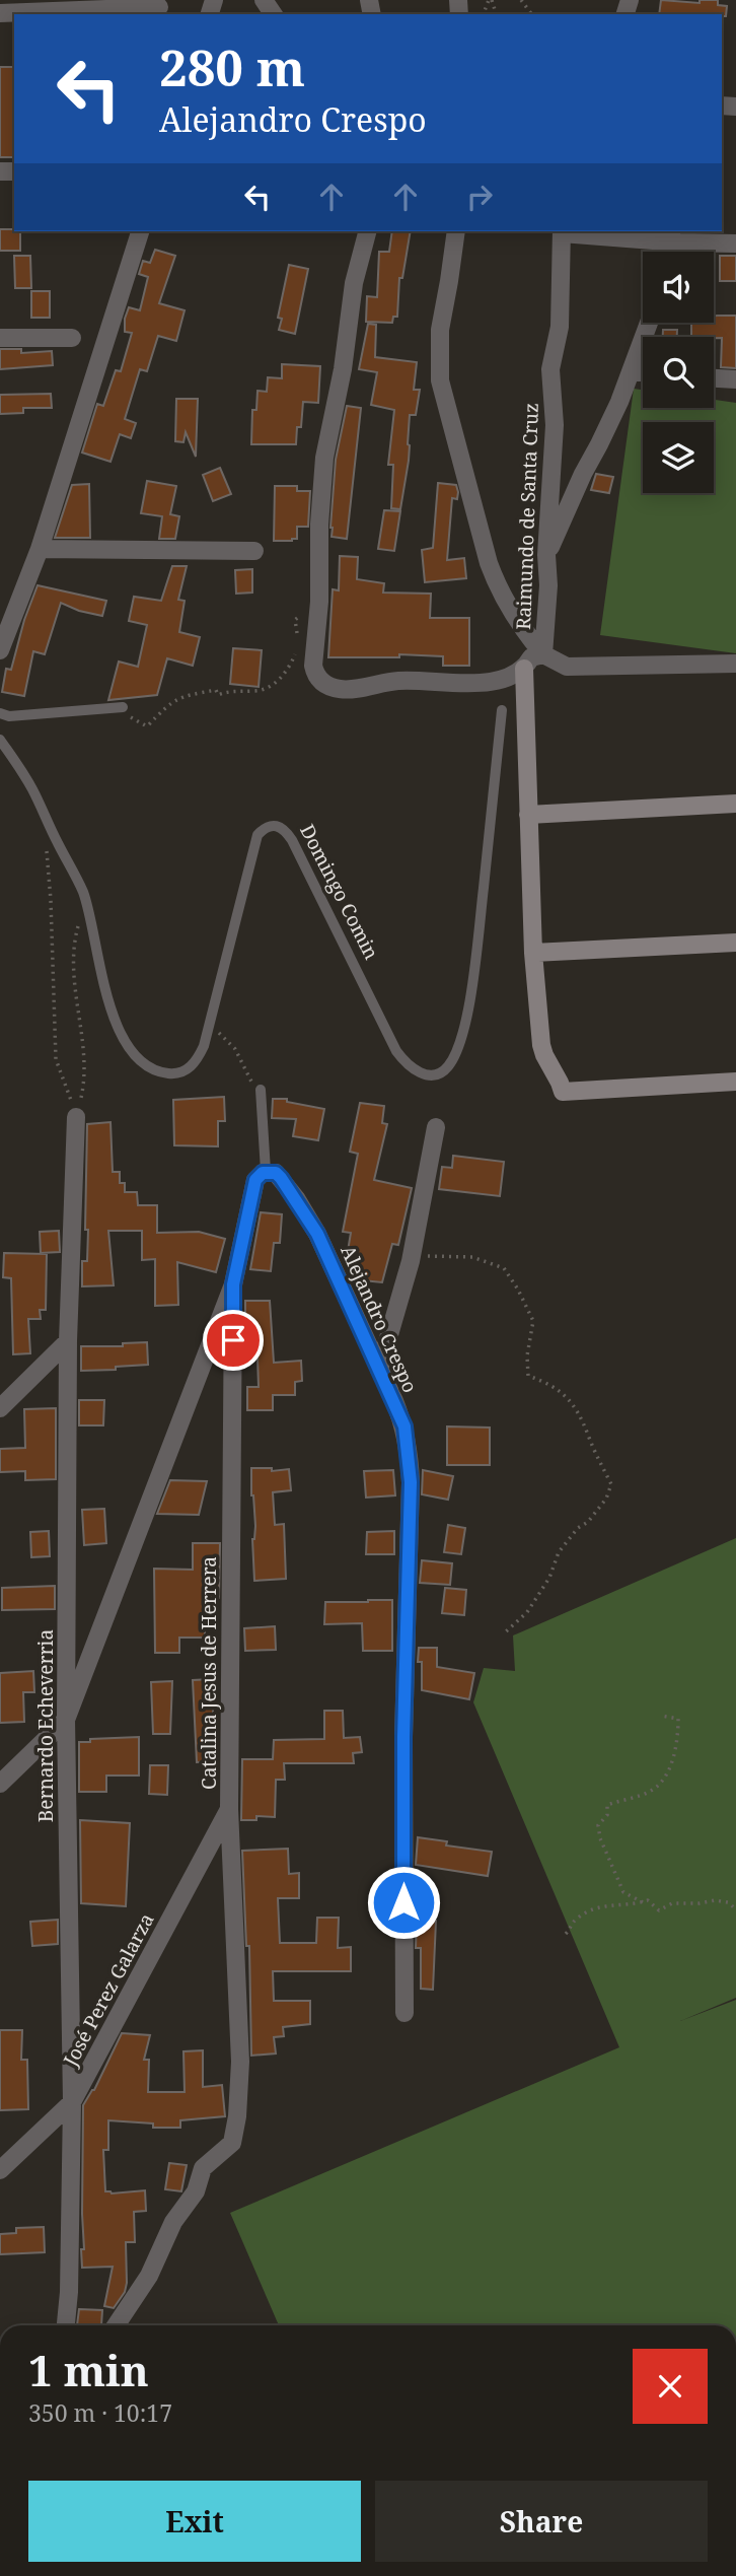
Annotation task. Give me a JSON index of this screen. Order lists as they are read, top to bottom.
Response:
{
  "streets": {
    "street": [
      "Raimundo de Santa Cruz",
      "Alejandro Crespo",
      "Catalina Jesus de Herrera",
      "Bernardo Echeverria",
      "José Perez Galarza"
    ],
    "lane": ["Domingo Comin"]
  },
  "crossings": [
    ["Catalina Jesus de Herrera", "José Perez Galarza"],
    ["Bernardo Echeverria", "José Perez Galarza"]
  ],
  "page": {
    "turn": ["280 m", "Alejandro Crespo"],
    "heading": ["1 min", "350 m · 10:17"],
    "buttons": ["Exit", "Share"]
  }
}
